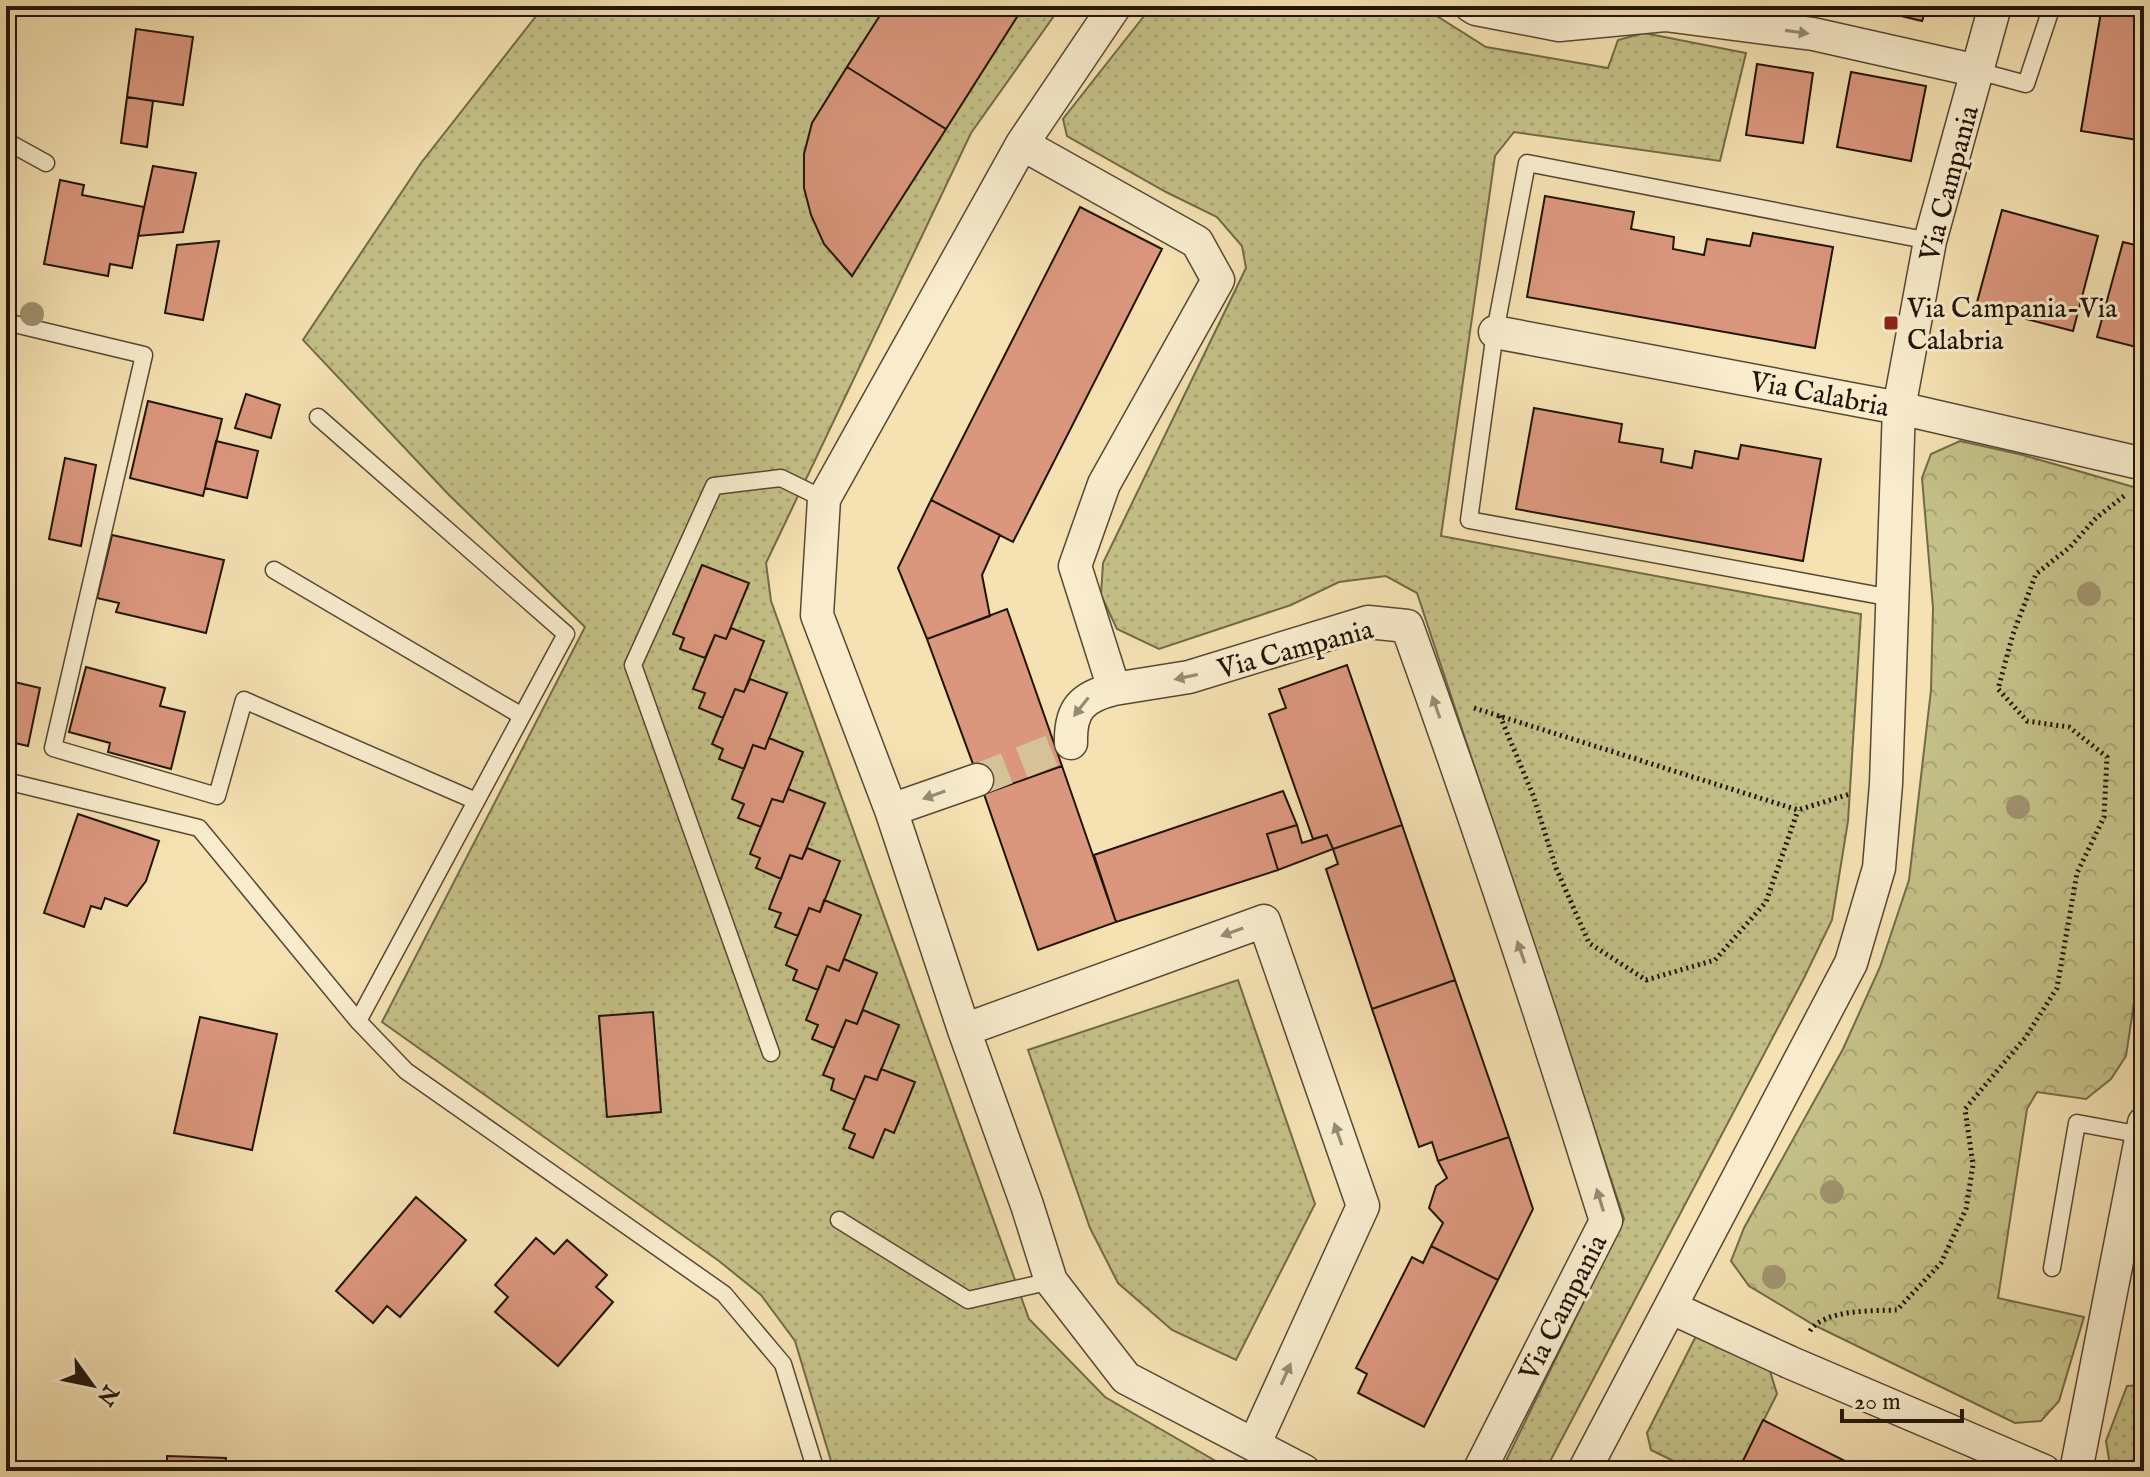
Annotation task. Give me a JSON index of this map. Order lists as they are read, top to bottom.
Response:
{
  "streets": {
    "street": ["Via Campania", "Via Calabria"]
  },
  "crossings": [
    ["Via Campania", "Via Calabria"]
  ],
  "places": {
    "transit": ["Via Campania-Via Calabria"]
  },
  "scale_bar": "20 m",
  "north": "bottom right"
}
